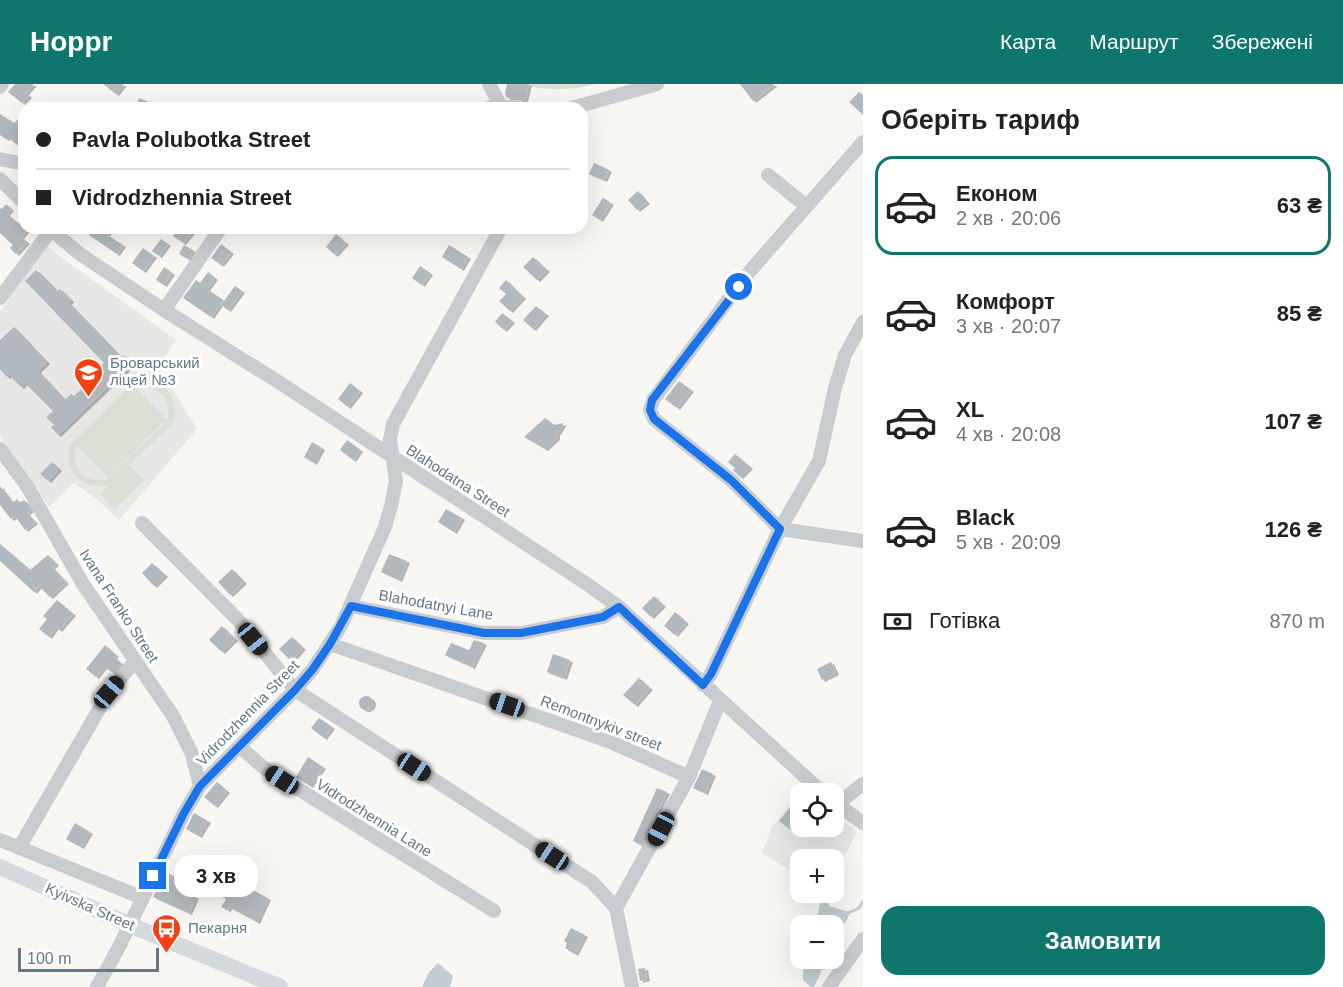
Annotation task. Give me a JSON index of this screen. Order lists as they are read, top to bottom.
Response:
{
  "streets": {
    "main road": ["Kyivska Street"],
    "street": [
      "Blahodatna Street",
      "Blahodatnyi Lane",
      "Ivana Franko Street",
      "Vidrodzhennia Street",
      "Remontnykiv street",
      "Vidrodzhennia Lane"
    ]
  },
  "crossings": [
    ["Blahodatna Street", "Blahodatnyi Lane"],
    ["Blahodatna Street", "Vidrodzhennia Street"],
    ["Blahodatnyi Lane", "Vidrodzhennia Street"],
    ["Ivana Franko Street", "Vidrodzhennia Street"],
    ["Vidrodzhennia Street", "Remontnykiv street"],
    ["Vidrodzhennia Street", "Vidrodzhennia Lane"],
    ["Vidrodzhennia Street", "Kyivska Street"]
  ],
  "places": {
    "school or university": ["Броварський ліцей №3"],
    "bus stop": ["Пекарня"]
  },
  "scale_bar": "100 m",
  "page": {
    "header": "Hoppr",
    "nav": ["Карта", "Маршрут", "Збережені"],
    "heading": "Оберіть тариф",
    "banner": ["Pavla Polubotka Street", "Vidrodzhennia Street"],
    "list": [
      {
        "name": "Економ",
        "note": "2 хв · 20:06",
        "value": "63 ₴"
      },
      {
        "name": "Комфорт",
        "note": "3 хв · 20:07",
        "value": "85 ₴"
      },
      {
        "name": "XL",
        "note": "4 хв · 20:08",
        "value": "107 ₴"
      },
      {
        "name": "Black",
        "note": "5 хв · 20:09",
        "value": "126 ₴"
      }
    ],
    "pay": ["Готівка", "870 m"],
    "map_buttons": ["+", "−"],
    "bubble": "3 хв",
    "buttons": "Замовити",
    "scale": "100 m"
  }
}
